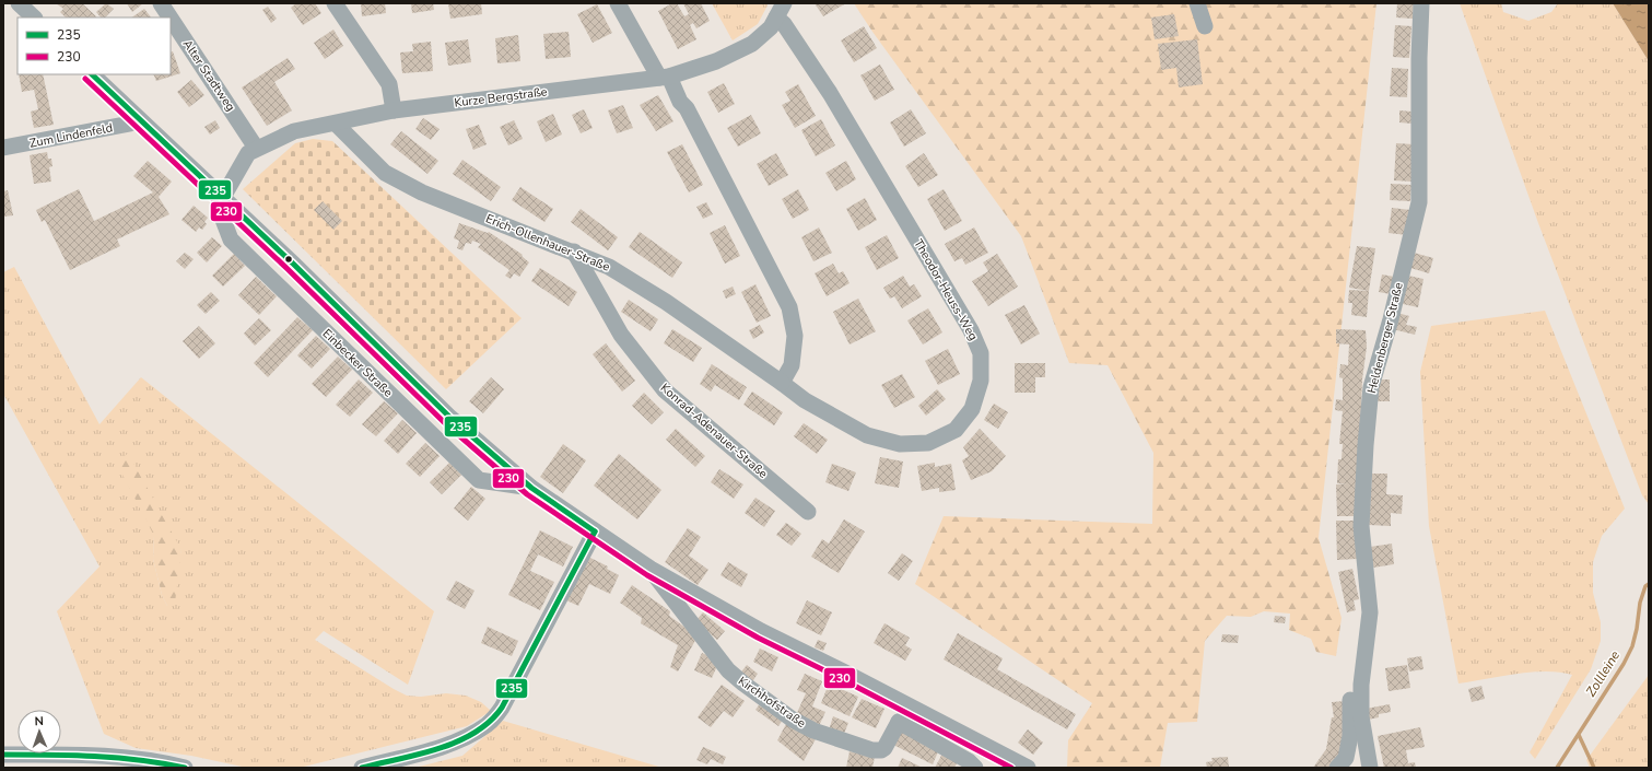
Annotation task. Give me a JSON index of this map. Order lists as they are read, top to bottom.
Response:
{
  "streets": {
    "street": [
      "Alter Stadtweg",
      "Kurze Bergstraße",
      "Zum Lindenfeld",
      "Erich-Ollenhauer-Straße",
      "Theodor-Heuss-Weg",
      "Heldenberger Straße",
      "Einbecker Straße",
      "Konrad-Adenauer-Straße",
      "Kirchhofstraße"
    ]
  },
  "crossings": [
    ["Alter Stadtweg", "Kurze Bergstraße"],
    ["Kurze Bergstraße", "Erich-Ollenhauer-Straße"],
    ["Kurze Bergstraße", "Theodor-Heuss-Weg"],
    ["Kurze Bergstraße", "Einbecker Straße"],
    ["Zum Lindenfeld", "Einbecker Straße"],
    ["Erich-Ollenhauer-Straße", "Theodor-Heuss-Weg"],
    ["Erich-Ollenhauer-Straße", "Konrad-Adenauer-Straße"],
    ["Einbecker Straße", "Kirchhofstraße"]
  ],
  "water": ["Zollleine"],
  "lines": ["transit line 235", "transit line 230"],
  "legend": ["235", "230"],
  "north": "top"
}
